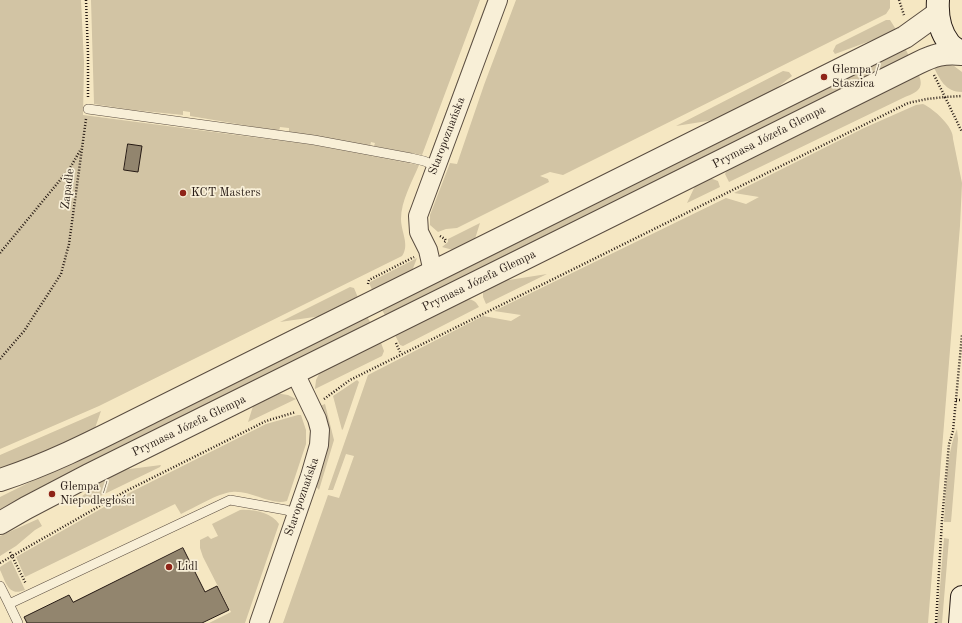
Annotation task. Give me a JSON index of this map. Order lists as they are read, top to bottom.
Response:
{
  "streets": {
    "street": ["Staropoznańska", "Prymasa Józefa Glempa"],
    "path": ["Zapadłe"]
  },
  "crossings": [
    ["Staropoznańska", "Prymasa Józefa Glempa"]
  ],
  "places": [
    "Glempa / Staszica",
    "KCT Masters",
    "Glempa / Niepodległości",
    "Lidl"
  ]
}
